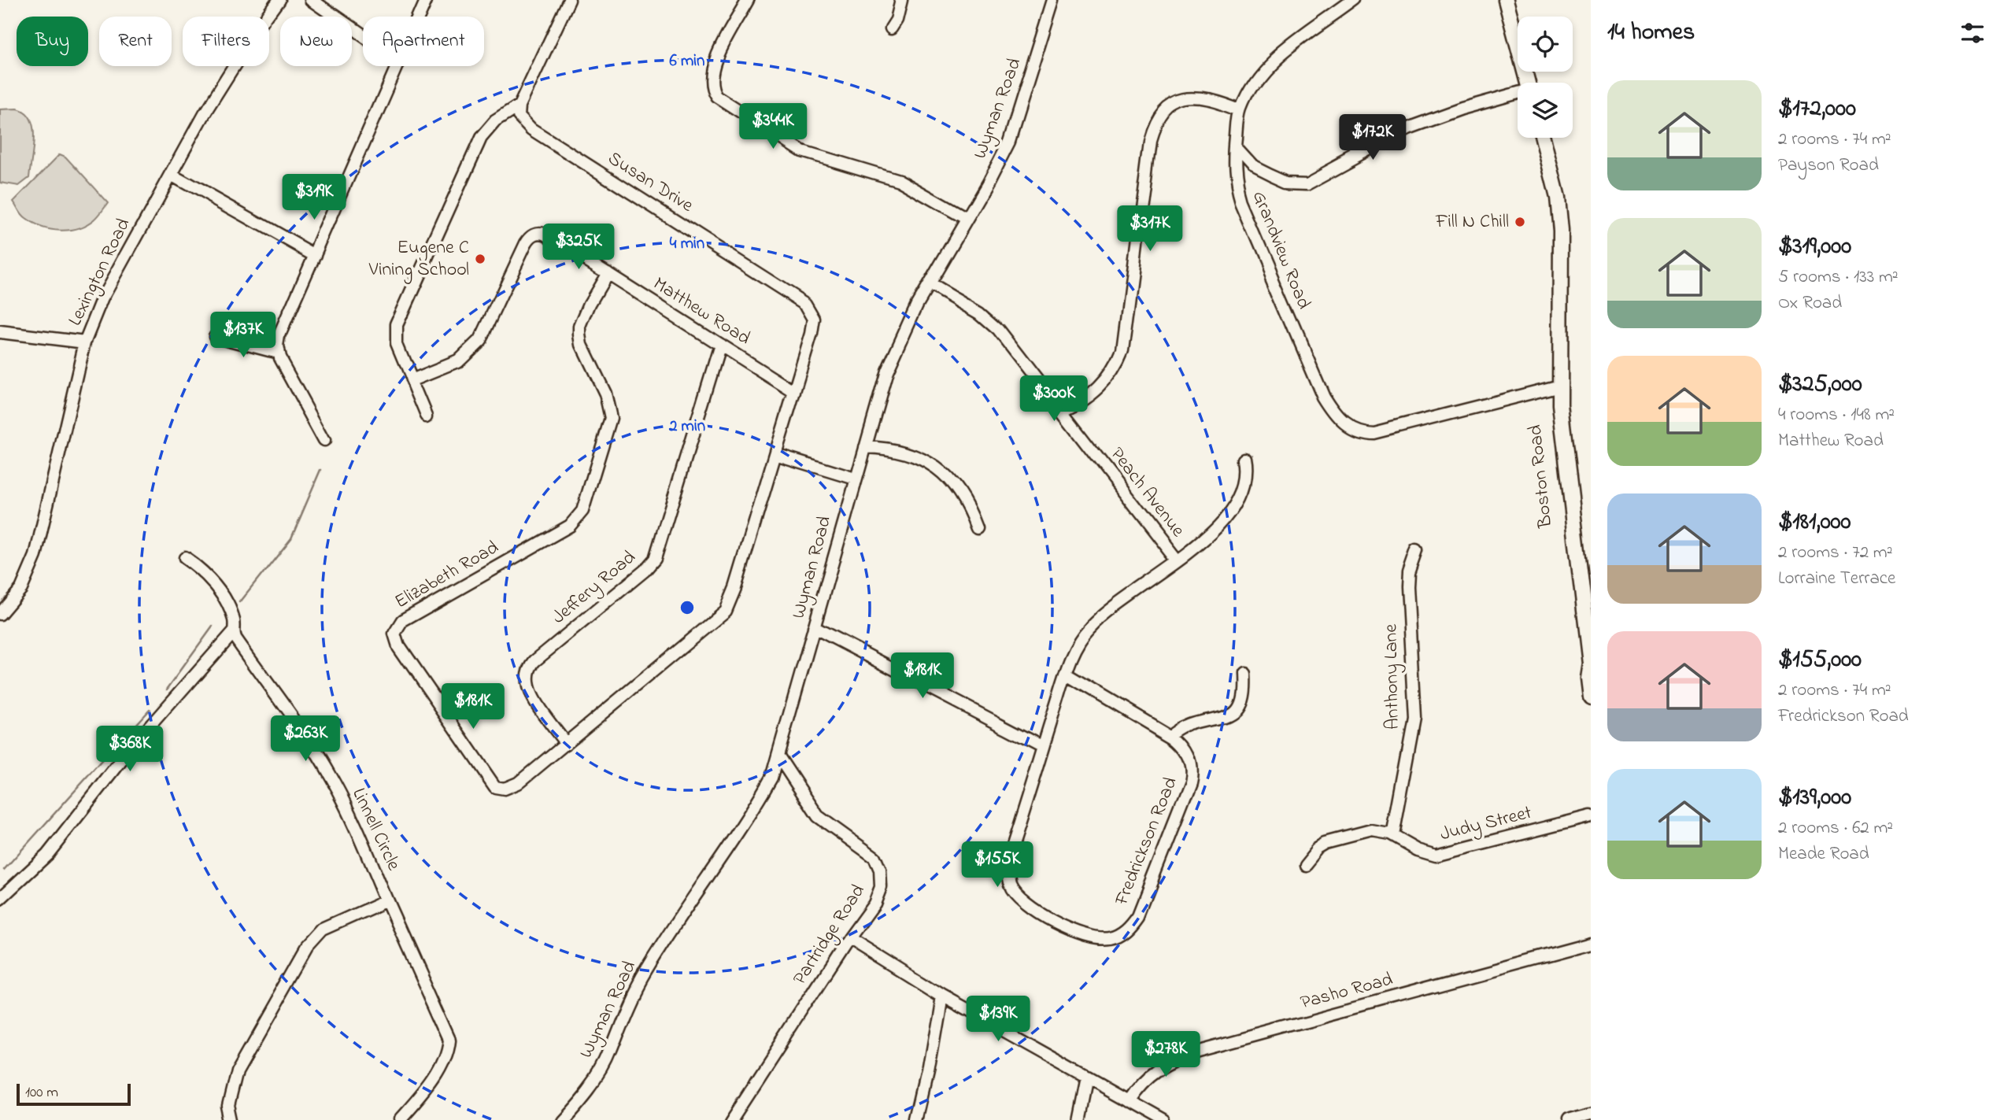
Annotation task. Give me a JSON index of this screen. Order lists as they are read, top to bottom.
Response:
{
  "streets": {
    "main road": ["Boston Road"],
    "street": [
      "Wyman Road",
      "Susan Drive",
      "Grandview Road",
      "Lexington Road",
      "Matthew Road",
      "Peach Avenue",
      "Elizabeth Road",
      "Jeffery Road",
      "Anthony Lane",
      "Judy Street",
      "Linnell Circle",
      "Fredrickson Road",
      "Partridge Road",
      "Pasho Road"
    ]
  },
  "crossings": [
    ["Wyman Road", "Peach Avenue"],
    ["Wyman Road", "Partridge Road"],
    ["Susan Drive", "Matthew Road"],
    ["Susan Drive", "Elizabeth Road"],
    ["Grandview Road", "Boston Road"],
    ["Matthew Road", "Elizabeth Road"],
    ["Matthew Road", "Jeffery Road"],
    ["Peach Avenue", "Fredrickson Road"],
    ["Elizabeth Road", "Jeffery Road"],
    ["Anthony Lane", "Judy Street"]
  ],
  "places": ["Fill N Chill", "Eugene C Vining School"],
  "scale_bar": "100 m",
  "page": {
    "heading": "14 homes",
    "chip": [
      "Buy",
      "Rent",
      "Filters",
      "New",
      "Apartment"
    ],
    "list": [
      {
        "name": "$172,000",
        "note": "2 rooms · 74 m² · Payson Road"
      },
      {
        "name": "$319,000",
        "note": "5 rooms · 133 m² · Ox Road"
      },
      {
        "name": "$325,000",
        "note": "4 rooms · 148 m² · Matthew Road"
      },
      {
        "name": "$181,000",
        "note": "2 rooms · 72 m² · Lorraine Terrace"
      },
      {
        "name": "$155,000",
        "note": "2 rooms · 74 m² · Fredrickson Road"
      },
      {
        "name": "$139,000",
        "note": "2 rooms · 62 m² · Meade Road"
      }
    ],
    "price": [
      "$344K",
      "$172K",
      "$319K",
      "$317K",
      "$325K",
      "$137K",
      "$300K",
      "$181K",
      "$181K",
      "$263K",
      "$368K",
      "$155K",
      "$139K",
      "$278K"
    ],
    "scale": "100 m"
  },
  "rings": ["6 min", "4 min", "2 min"]
}
